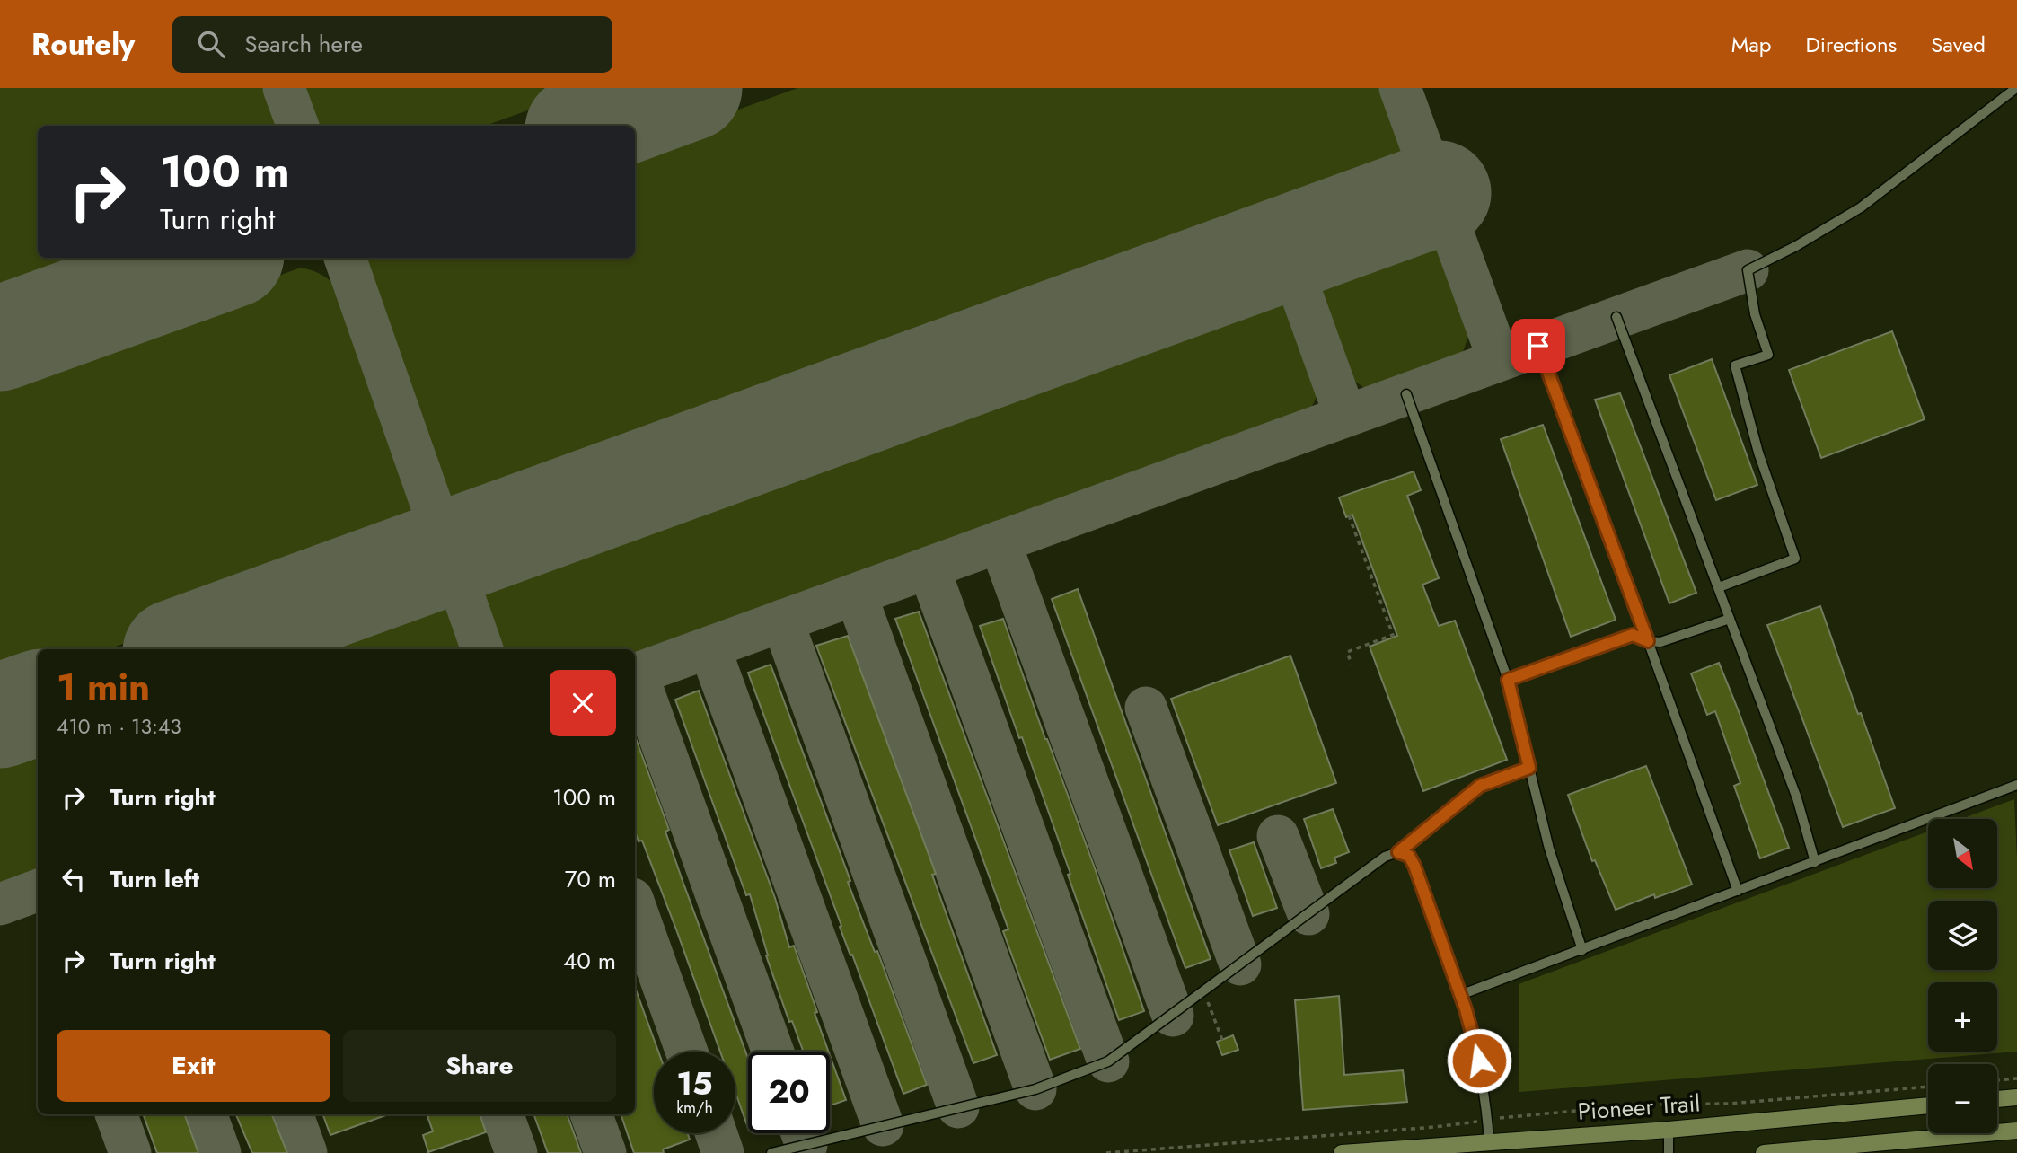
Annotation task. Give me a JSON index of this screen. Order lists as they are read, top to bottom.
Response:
{
  "streets": {
    "main road": ["Pioneer Trail"]
  },
  "north": "bottom right",
  "page": {
    "header": "Routely",
    "search": "Search here",
    "nav": ["Map", "Directions", "Saved"],
    "turn": ["100 m", "Turn right"],
    "heading": ["1 min", "410 m · 13:43"],
    "list": [
      {
        "name": "Turn right",
        "value": "100 m"
      },
      {
        "name": "Turn left",
        "value": "70 m"
      },
      {
        "name": "Turn right",
        "value": "40 m"
      }
    ],
    "map_buttons": ["+", "−"],
    "buttons": ["Exit", "Share"],
    "speed": "15 km/h",
    "limit": "20"
  }
}
